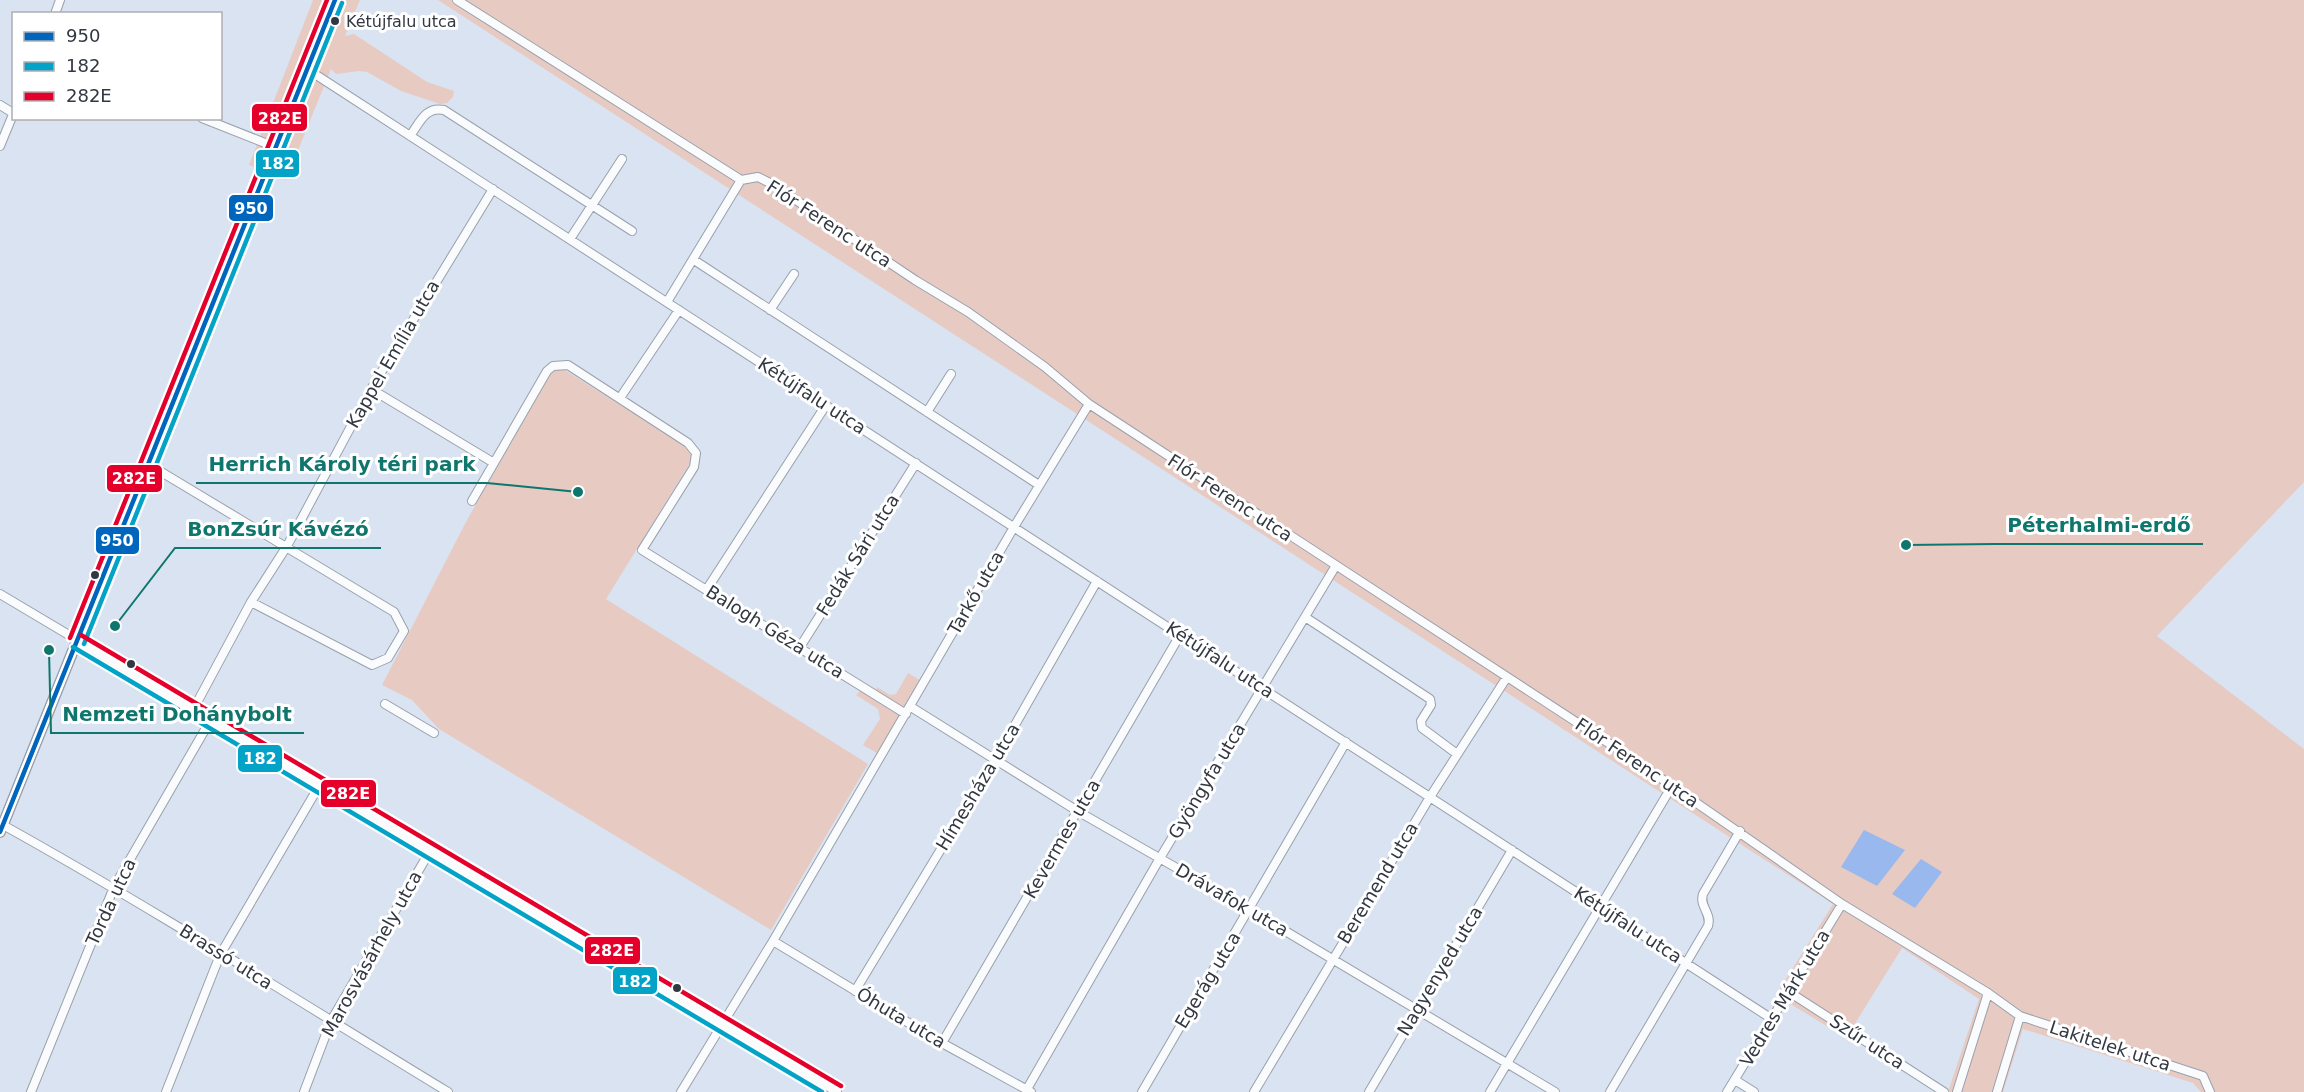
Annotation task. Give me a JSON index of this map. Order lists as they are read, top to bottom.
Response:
{
  "streets": {
    "street": [
      "Flór Ferenc utca",
      "Kappel Emília utca",
      "Kétújfalu utca",
      "Fedák Sári utca",
      "Tarkő utca",
      "Balogh Géza utca",
      "Gyöngyfa utca",
      "Hímesháza utca",
      "Kevermes utca",
      "Beremend utca",
      "Drávafok utca",
      "Torda utca",
      "Marosvásárhely utca",
      "Brassó utca",
      "Nagyenyed utca",
      "Egerág utca",
      "Vedres Márk utca",
      "Óhuta utca",
      "Szűr utca",
      "Lakitelek utca"
    ]
  },
  "crossings": [
    ["Flór Ferenc utca", "Tarkő utca"],
    ["Flór Ferenc utca", "Gyöngyfa utca"],
    ["Flór Ferenc utca", "Beremend utca"],
    ["Flór Ferenc utca", "Vedres Márk utca"],
    ["Flór Ferenc utca", "Lakitelek utca"],
    ["Kappel Emília utca", "Kétújfalu utca"],
    ["Kétújfalu utca", "Fedák Sári utca"],
    ["Kétújfalu utca", "Tarkő utca"],
    ["Kétújfalu utca", "Gyöngyfa utca"],
    ["Kétújfalu utca", "Hímesháza utca"],
    ["Kétújfalu utca", "Kevermes utca"],
    ["Kétújfalu utca", "Beremend utca"],
    ["Kétújfalu utca", "Nagyenyed utca"],
    ["Kétújfalu utca", "Egerág utca"],
    ["Kétújfalu utca", "Vedres Márk utca"],
    ["Fedák Sári utca", "Balogh Géza utca"],
    ["Tarkő utca", "Balogh Géza utca"],
    ["Tarkő utca", "Drávafok utca"],
    ["Tarkő utca", "Óhuta utca"],
    ["Balogh Géza utca", "Drávafok utca"],
    ["Gyöngyfa utca", "Drávafok utca"],
    ["Gyöngyfa utca", "Óhuta utca"],
    ["Hímesháza utca", "Drávafok utca"],
    ["Hímesháza utca", "Óhuta utca"],
    ["Kevermes utca", "Drávafok utca"],
    ["Kevermes utca", "Óhuta utca"],
    ["Beremend utca", "Drávafok utca"],
    ["Drávafok utca", "Nagyenyed utca"],
    ["Drávafok utca", "Egerág utca"],
    ["Torda utca", "Brassó utca"],
    ["Marosvásárhely utca", "Brassó utca"],
    ["Vedres Márk utca", "Szűr utca"]
  ],
  "places": [
    "Kétújfalu utca",
    "Herrich Károly téri park",
    "Péterhalmi-erdő",
    "BonZsúr Kávézó",
    "Nemzeti Dohánybolt"
  ],
  "lines": ["transit line 950", "transit line 282E", "transit line 182"],
  "legend": ["950", "182", "282E"]
}
